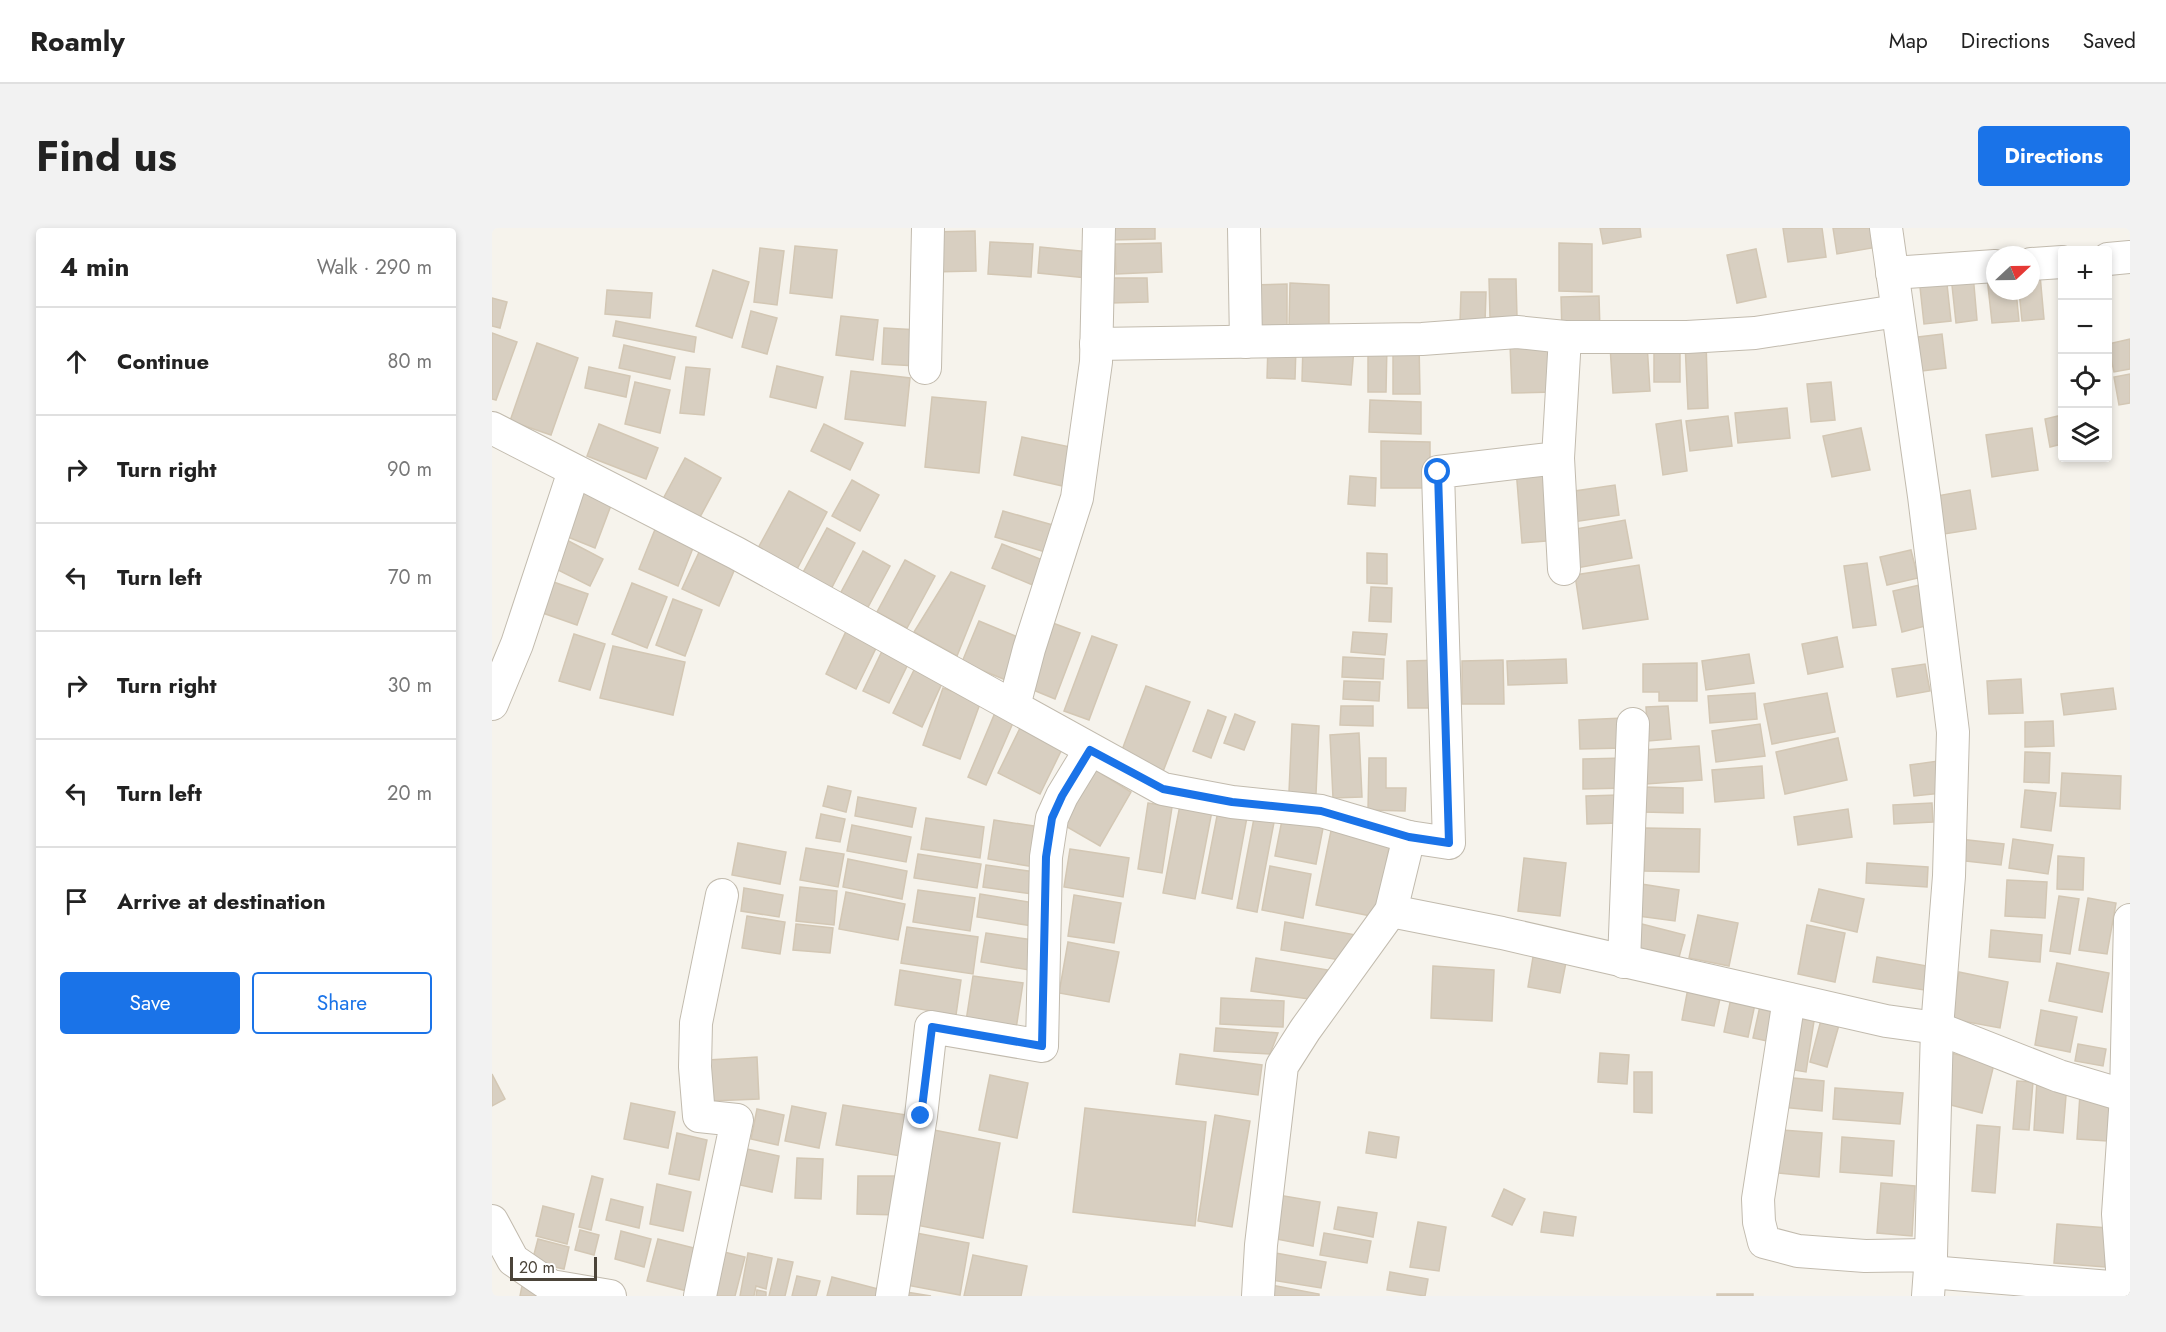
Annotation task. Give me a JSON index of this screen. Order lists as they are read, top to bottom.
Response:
{
  "scale_bar": "20 m",
  "north": "right",
  "page": {
    "header": "Roamly",
    "nav": ["Map", "Directions", "Saved"],
    "title": "Find us",
    "buttons": [
      "Directions",
      ["Save", "Share"]
    ],
    "heading": ["4 min", "Walk · 290 m"],
    "map_buttons": ["+", "−"],
    "list": [
      ["Continue", "80 m"],
      ["Turn right", "90 m"],
      ["Turn left", "70 m"],
      ["Turn right", "30 m"],
      ["Turn left", "20 m"],
      "Arrive at destination"
    ],
    "scale": "20 m"
  }
}
